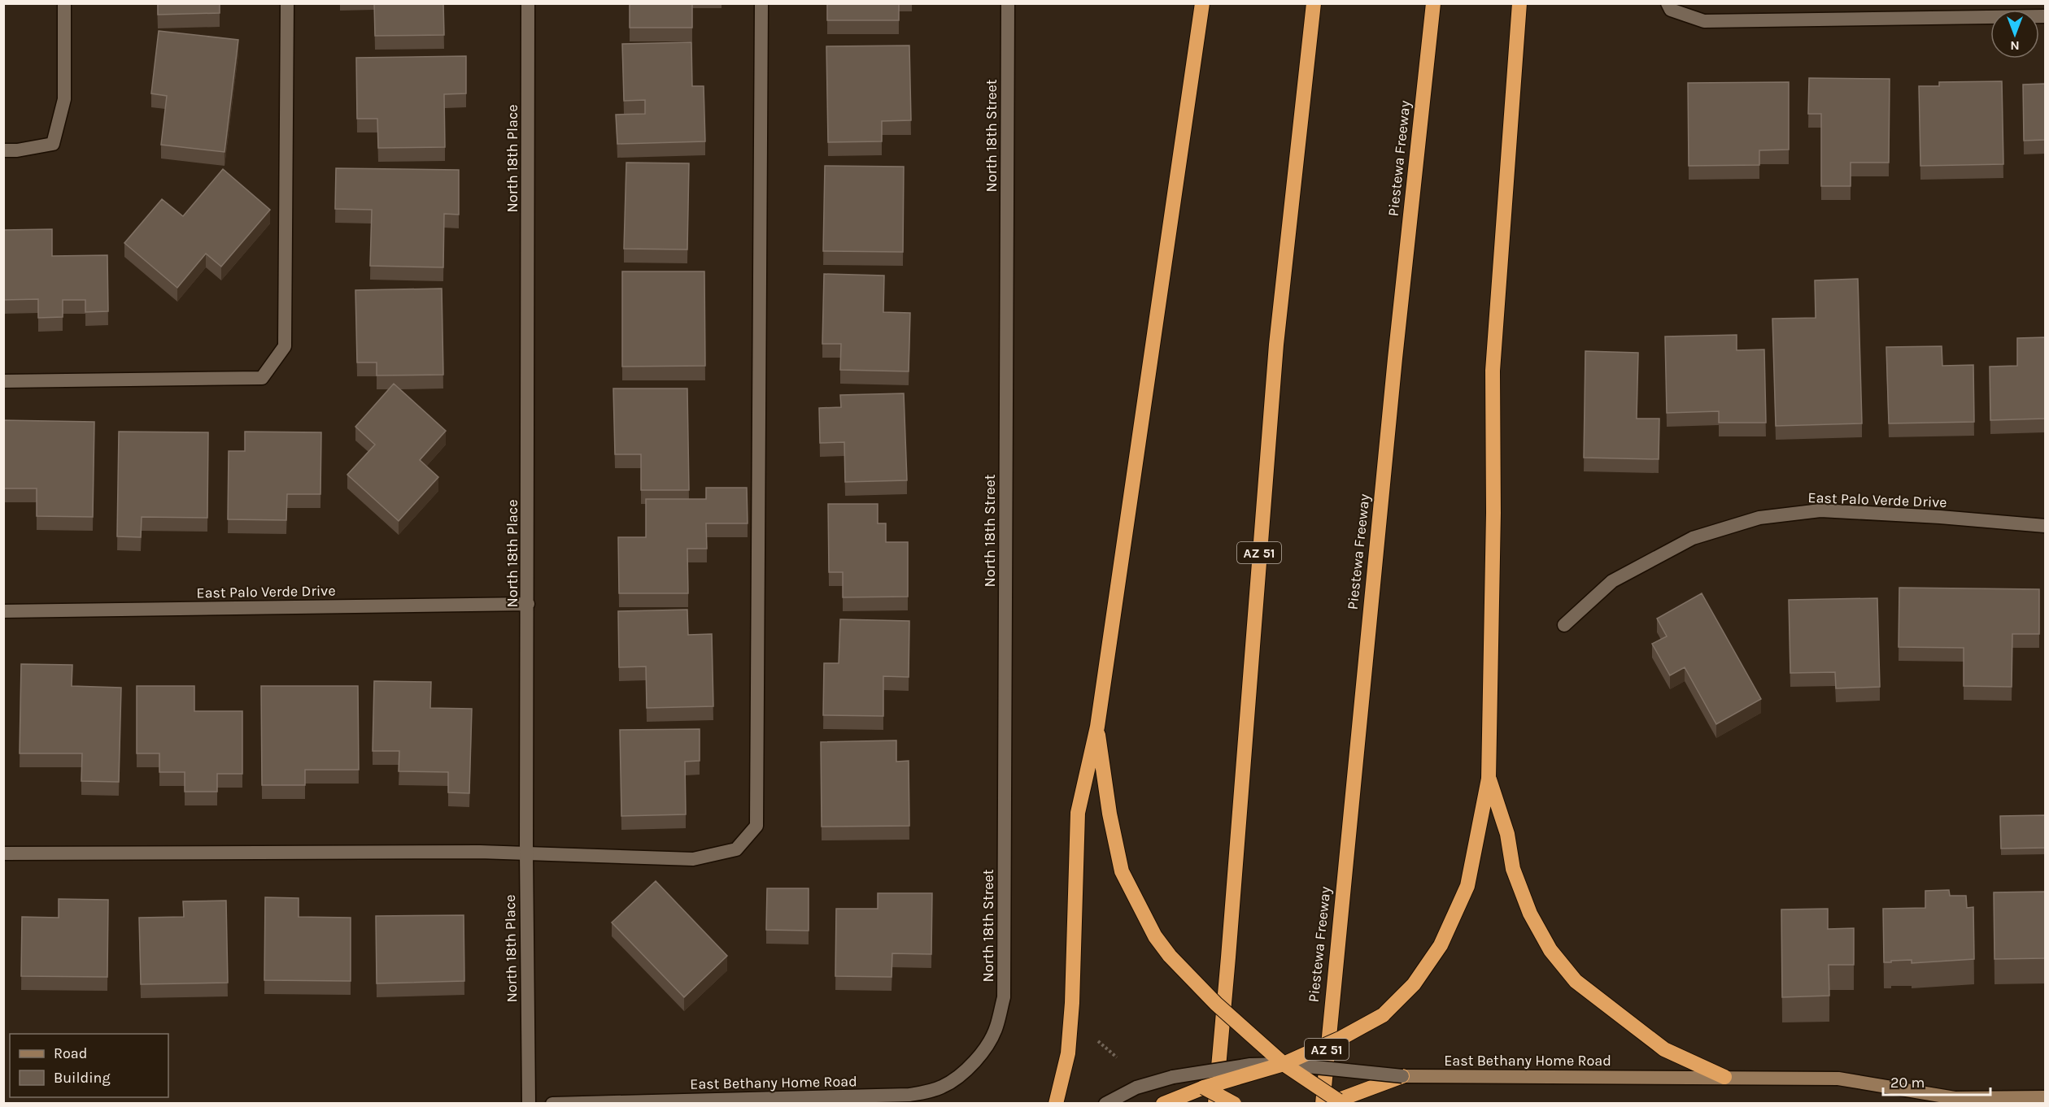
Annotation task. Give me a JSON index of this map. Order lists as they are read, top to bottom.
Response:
{
  "streets": {
    "highway": ["Piestewa Freeway", "AZ 51"],
    "main road": ["East Bethany Home Road"],
    "street": ["North 18th Street", "North 18th Place", "East Palo Verde Drive"]
  },
  "crossings": [
    ["North 18th Street", "East Bethany Home Road"],
    ["North 18th Place", "East Palo Verde Drive"]
  ],
  "legend": ["Road", "Building"],
  "scale_bar": "20 m",
  "north": "bottom"
}
